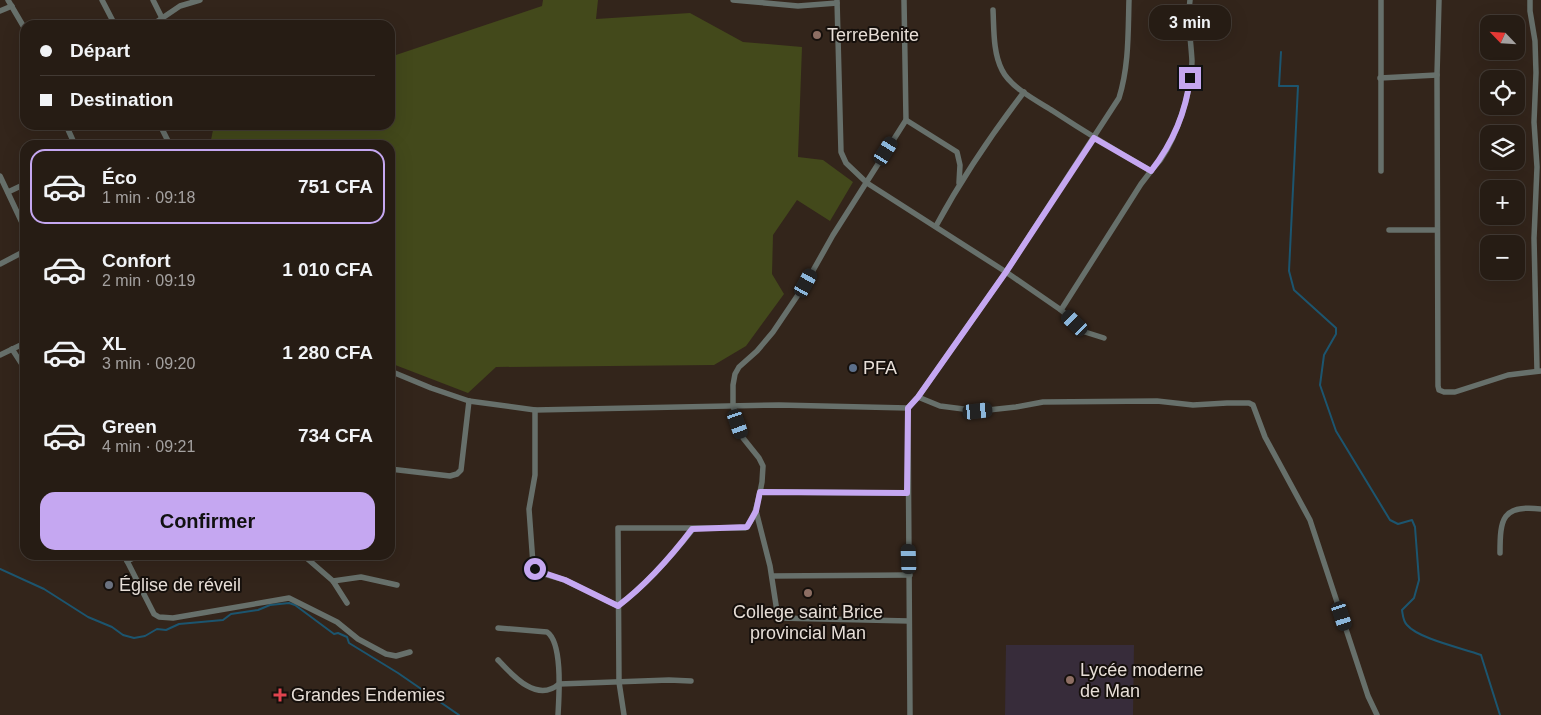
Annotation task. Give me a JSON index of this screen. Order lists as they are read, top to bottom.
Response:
{
  "places": {
    "other": [
      "TerreBenite",
      "PFA",
      "Église de réveil",
      "College saint Brice provincial Man",
      "Lycée moderne de Man"
    ],
    "health": ["Grandes Endemies"]
  },
  "north": "top left",
  "page": {
    "bubble": "3 min",
    "map_buttons": ["+", "−"],
    "banner": ["Départ", "Destination"],
    "list": [
      {
        "name": "Éco",
        "note": "1 min · 09:18",
        "value": "751 CFA"
      },
      {
        "name": "Confort",
        "note": "2 min · 09:19",
        "value": "1 010 CFA"
      },
      {
        "name": "XL",
        "note": "3 min · 09:20",
        "value": "1 280 CFA"
      },
      {
        "name": "Green",
        "note": "4 min · 09:21",
        "value": "734 CFA"
      }
    ],
    "buttons": "Confirmer"
  }
}
